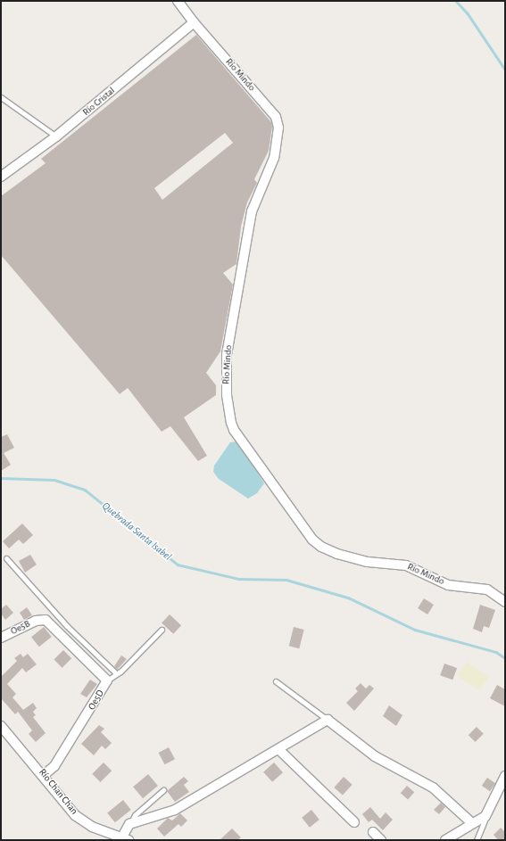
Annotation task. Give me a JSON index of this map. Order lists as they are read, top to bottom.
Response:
{
  "streets": {
    "street": [
      "Río Mindo",
      "Río Cristal",
      "Oe5B",
      "Oe5D",
      "Río Chan Chan"
    ]
  },
  "crossings": [
    ["Río Mindo", "Río Cristal"],
    ["Oe5B", "Oe5D"],
    ["Oe5D", "Río Chan Chan"]
  ],
  "water": ["Quebrada Santa Isabel"]
}
